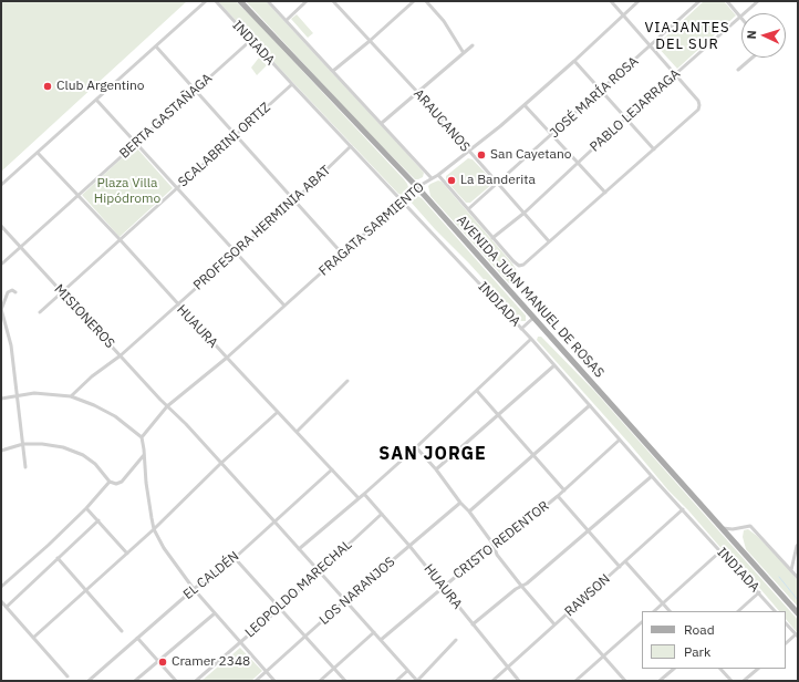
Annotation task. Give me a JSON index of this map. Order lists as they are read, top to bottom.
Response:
{
  "streets": {
    "main road": ["AVENIDA JUAN MANUEL DE ROSAS"],
    "street": [
      "INDIADA",
      "JOSÉ MARÍA ROSA",
      "PABLO LEJARRAGA",
      "BERTA GASTAÑAGA",
      "ARAUCANOS",
      "SCALABRINI ORTIZ",
      "PROFESORA HERMINIA ABAT",
      "FRAGATA SARMIENTO",
      "MISIONEROS",
      "HUAURA",
      "CRISTO REDENTOR",
      "EL CALDÉN",
      "LEOPOLDO MARECHAL",
      "LOS NARANJOS",
      "RAWSON"
    ]
  },
  "crossings": [
    ["INDIADA", "BERTA GASTAÑAGA"],
    ["INDIADA", "SCALABRINI ORTIZ"],
    ["INDIADA", "PROFESORA HERMINIA ABAT"],
    ["INDIADA", "FRAGATA SARMIENTO"],
    ["INDIADA", "AVENIDA JUAN MANUEL DE ROSAS"],
    ["INDIADA", "CRISTO REDENTOR"],
    ["INDIADA", "RAWSON"],
    ["JOSÉ MARÍA ROSA", "ARAUCANOS"],
    ["PABLO LEJARRAGA", "ARAUCANOS"],
    ["BERTA GASTAÑAGA", "MISIONEROS"],
    ["BERTA GASTAÑAGA", "HUAURA"],
    ["ARAUCANOS", "FRAGATA SARMIENTO"],
    ["SCALABRINI ORTIZ", "MISIONEROS"],
    ["SCALABRINI ORTIZ", "HUAURA"],
    ["PROFESORA HERMINIA ABAT", "MISIONEROS"],
    ["PROFESORA HERMINIA ABAT", "HUAURA"],
    ["FRAGATA SARMIENTO", "AVENIDA JUAN MANUEL DE ROSAS"],
    ["FRAGATA SARMIENTO", "MISIONEROS"],
    ["FRAGATA SARMIENTO", "HUAURA"],
    ["MISIONEROS", "EL CALDÉN"],
    ["HUAURA", "CRISTO REDENTOR"],
    ["HUAURA", "EL CALDÉN"],
    ["HUAURA", "LEOPOLDO MARECHAL"],
    ["HUAURA", "LOS NARANJOS"],
    ["HUAURA", "RAWSON"]
  ],
  "districts": ["VIAJANTES DEL SUR", "SAN JORGE"],
  "parks": ["Plaza Villa Hipódromo"],
  "places": [
    "Club Argentino",
    "San Cayetano",
    "La Banderita",
    "Cramer 2348"
  ],
  "legend": ["Road", "Park"],
  "north": "left"
}
